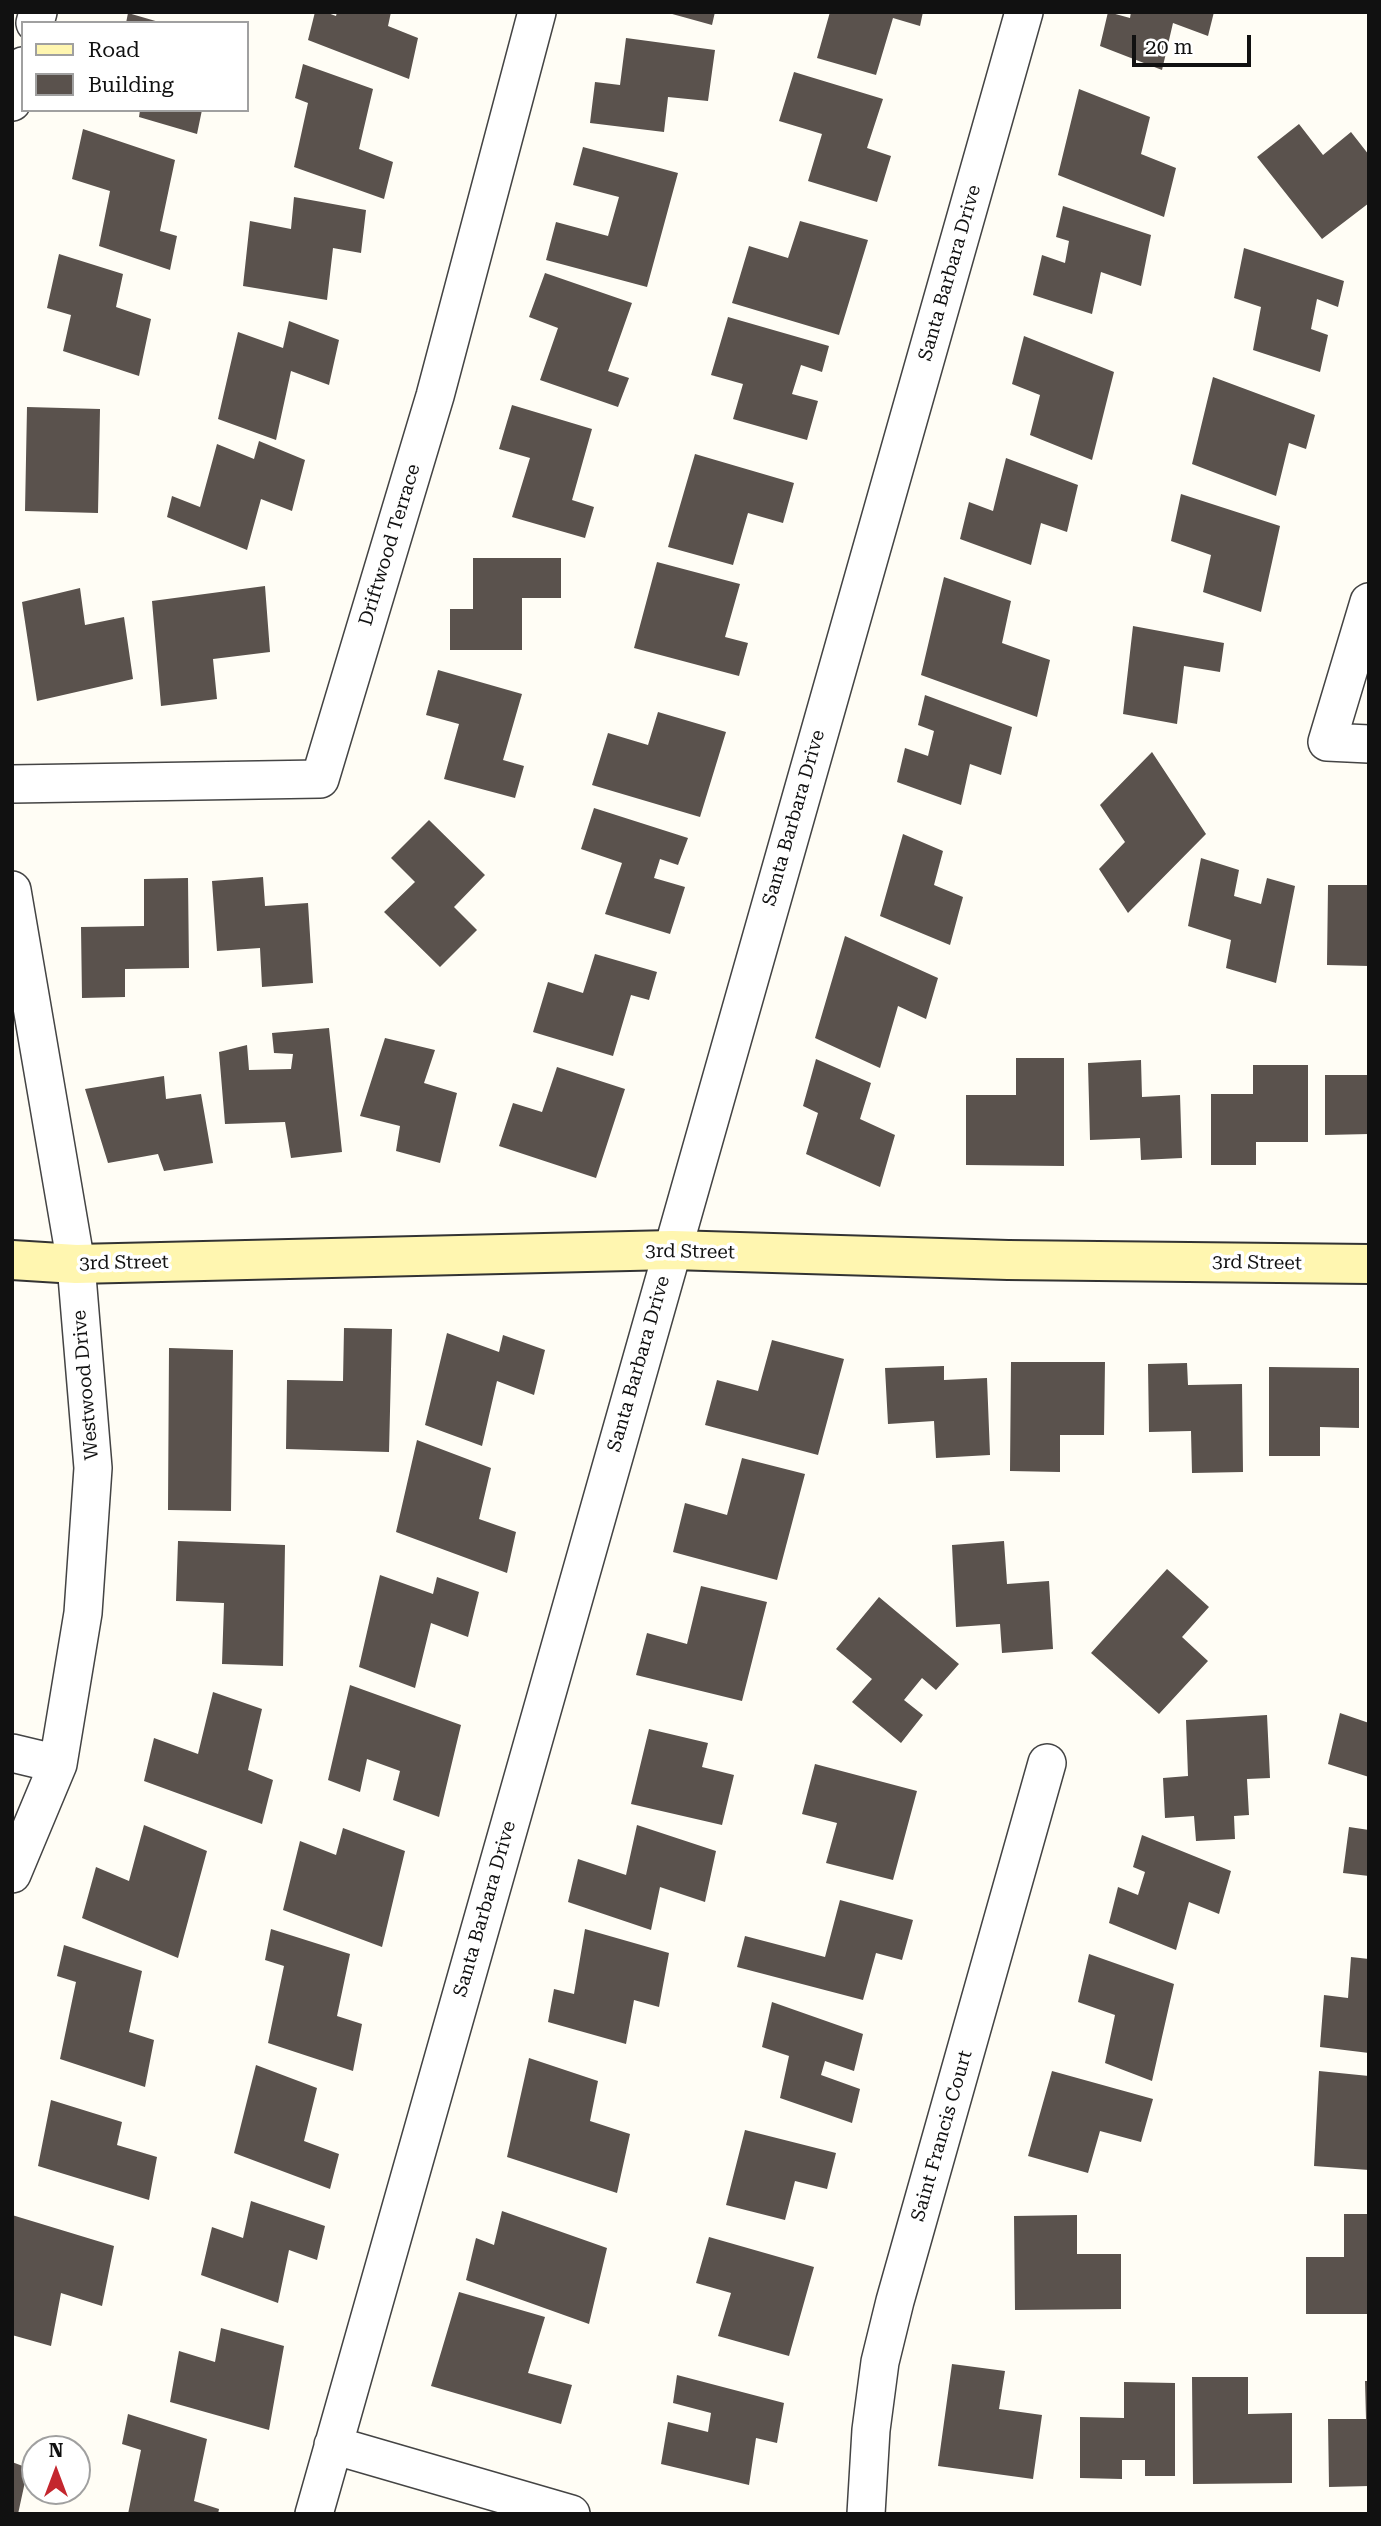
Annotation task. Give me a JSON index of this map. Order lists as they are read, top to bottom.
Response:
{
  "streets": {
    "street": [
      "Santa Barbara Drive",
      "Driftwood Terrace",
      "3rd Street",
      "Westwood Drive",
      "Saint Francis Court"
    ]
  },
  "crossings": [
    ["Santa Barbara Drive", "3rd Street"],
    ["3rd Street", "Westwood Drive"]
  ],
  "legend": ["Road", "Building"],
  "scale_bar": "20 m",
  "north": "top"
}
